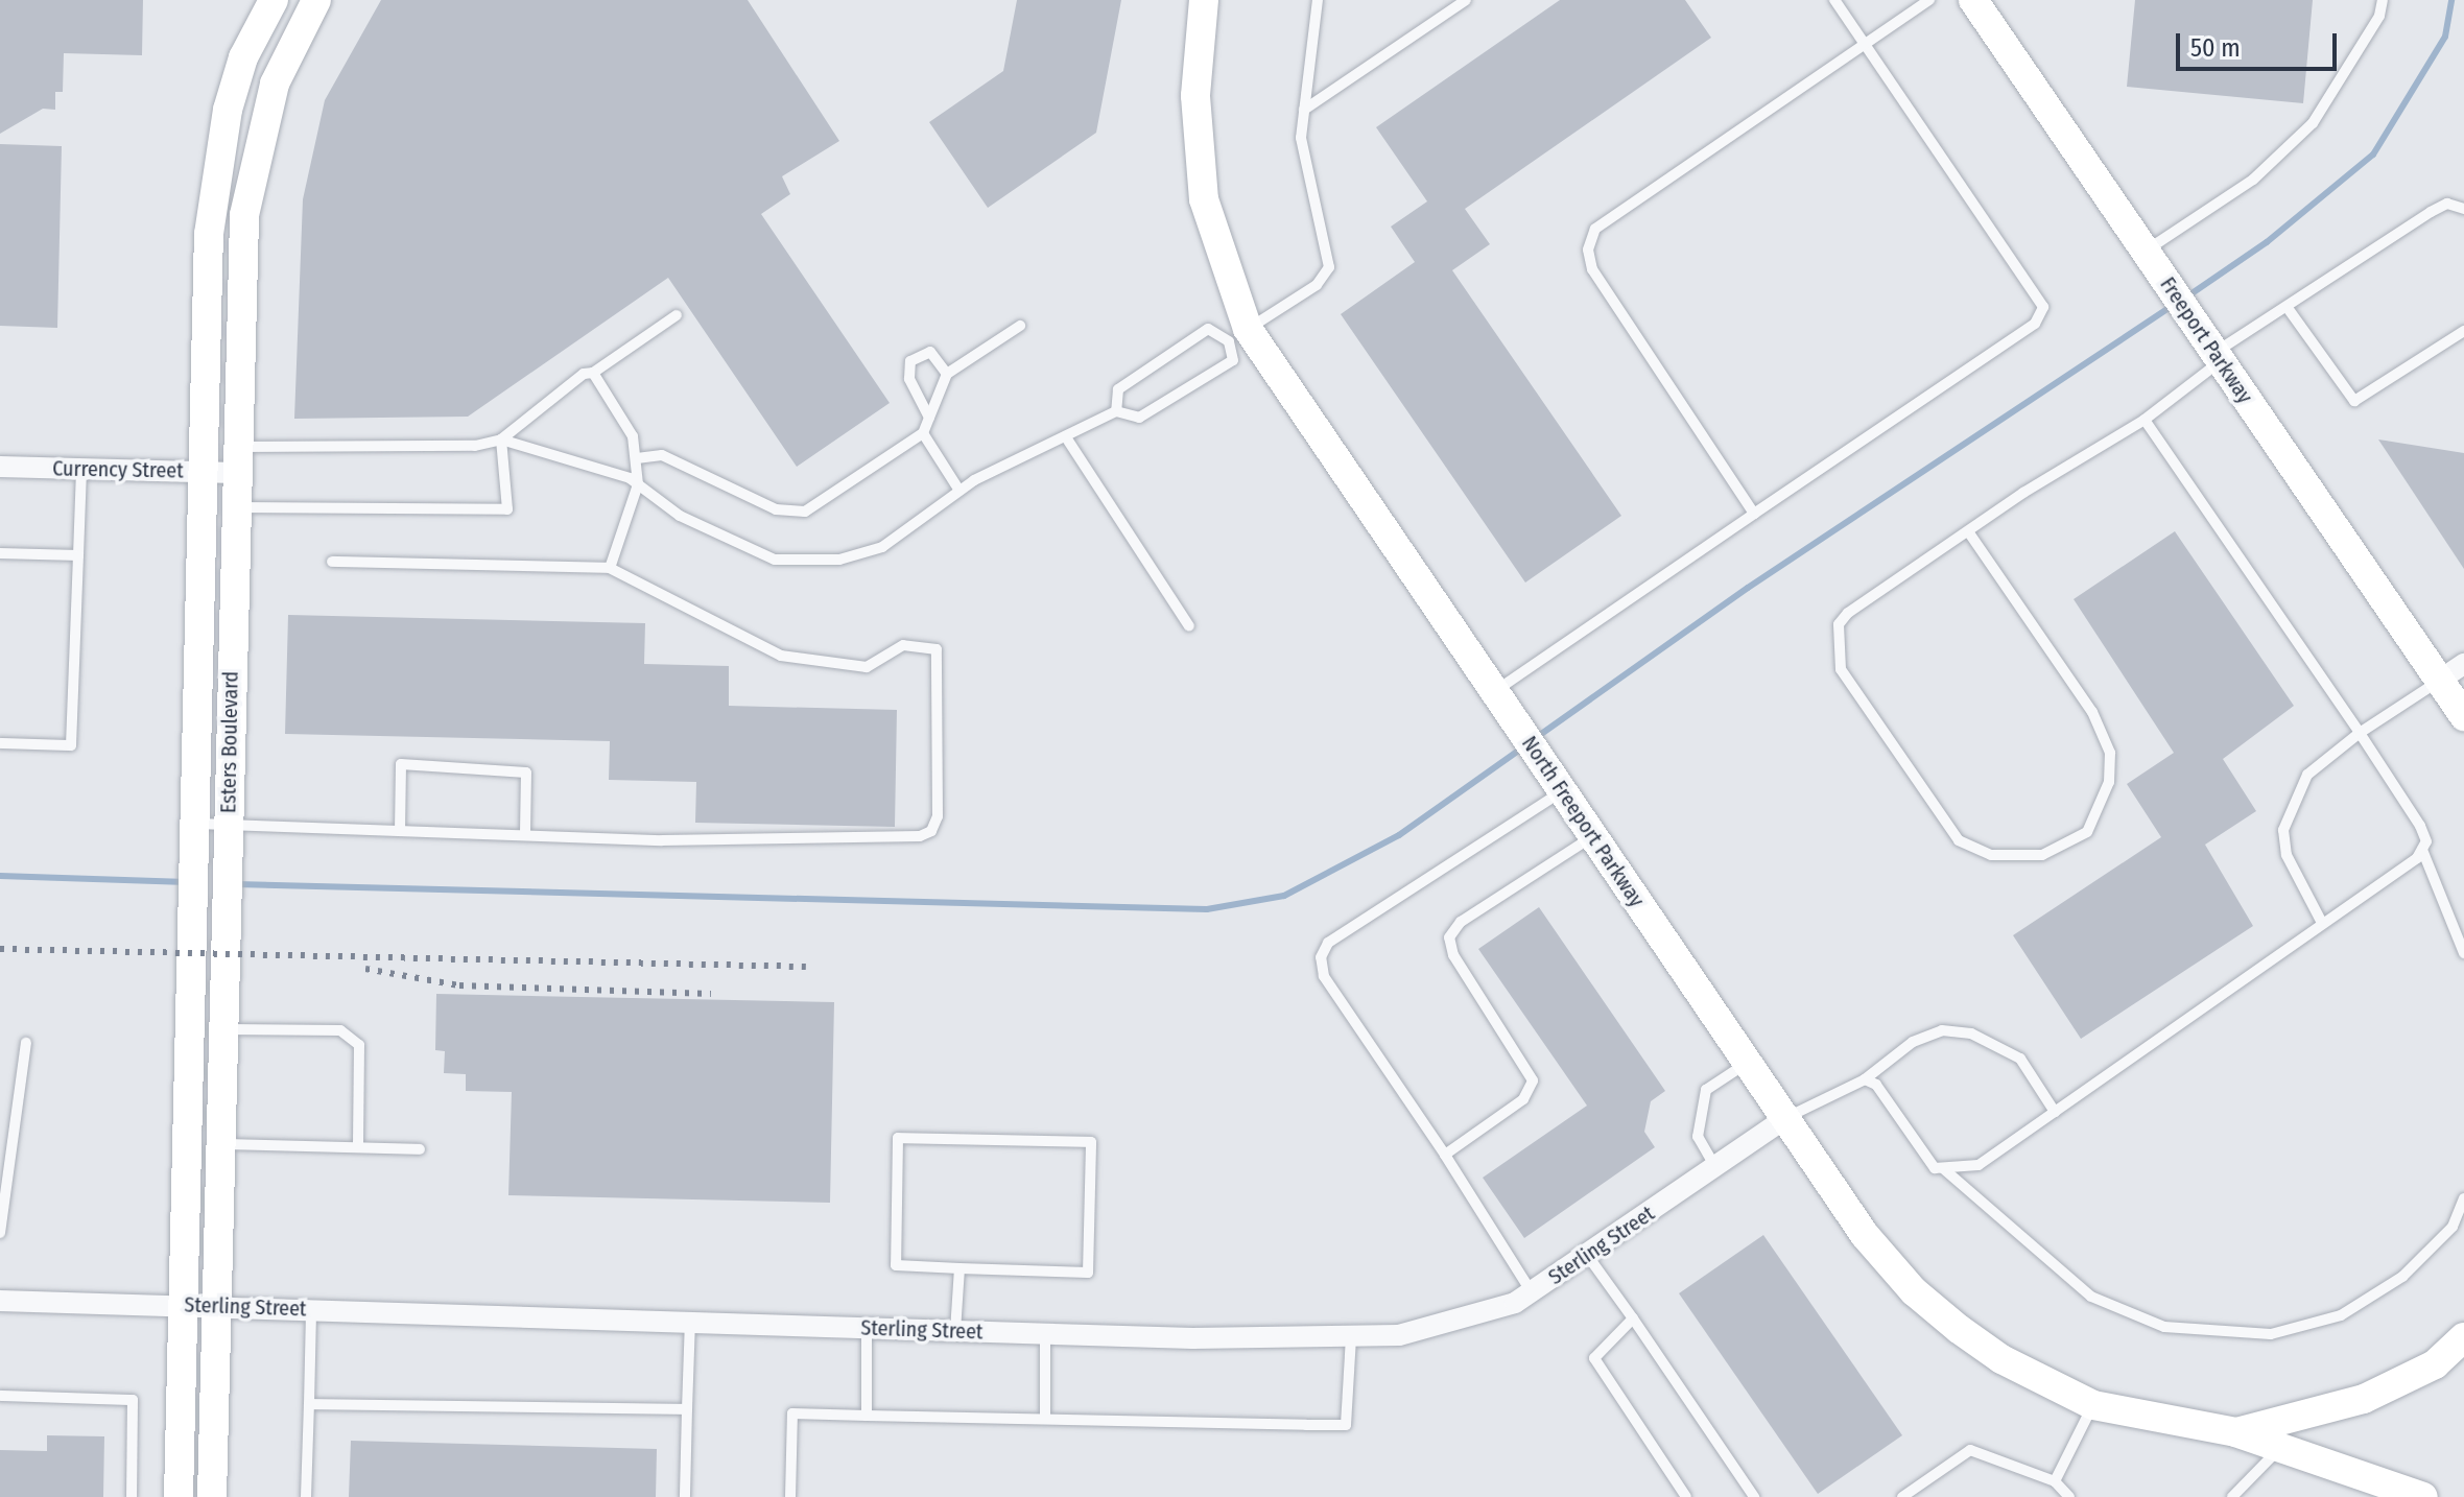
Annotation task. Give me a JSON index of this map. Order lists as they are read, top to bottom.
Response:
{
  "streets": {
    "main road": ["Freeport Parkway", "Esters Boulevard", "North Freeport Parkway"],
    "street": ["Currency Street", "Sterling Street"]
  },
  "crossings": [
    ["Currency Street", "Esters Boulevard"],
    ["Esters Boulevard", "Sterling Street"],
    ["North Freeport Parkway", "Sterling Street"]
  ],
  "scale_bar": "50 m"
}
